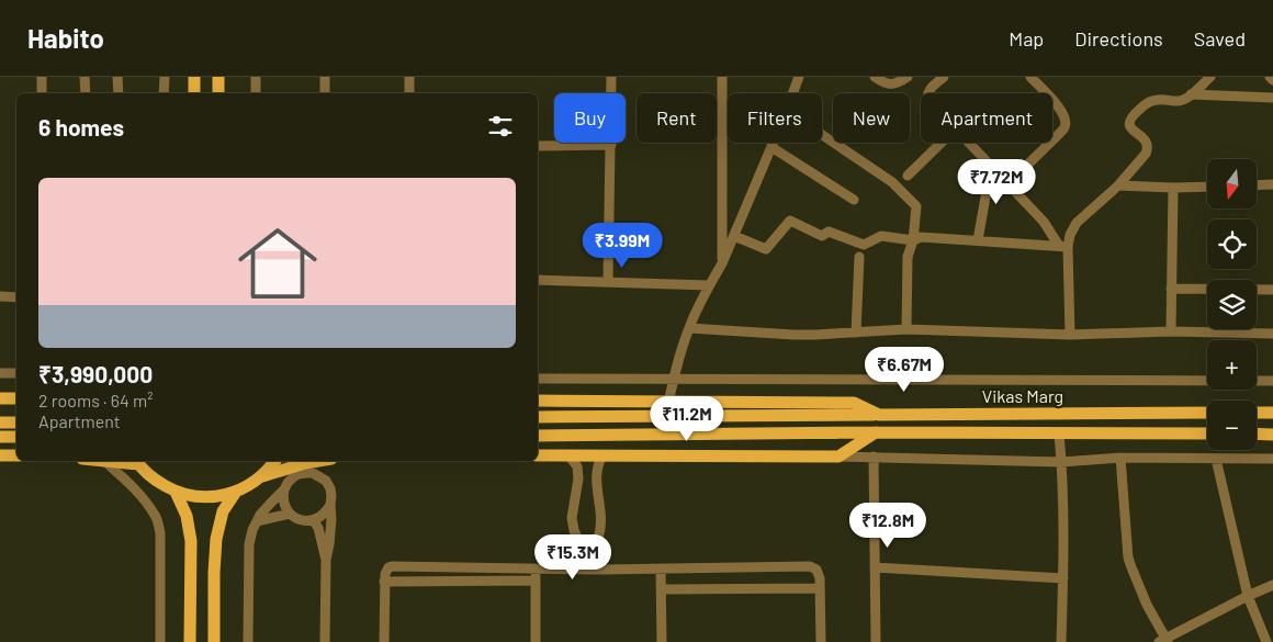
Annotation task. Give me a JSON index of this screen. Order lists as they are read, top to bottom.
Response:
{
  "streets": {
    "main road": ["Vikas Marg"]
  },
  "north": "bottom",
  "page": {
    "header": "Habito",
    "nav": ["Map", "Directions", "Saved"],
    "chip": [
      "Buy",
      "Rent",
      "Filters",
      "New",
      "Apartment"
    ],
    "heading": "6 homes",
    "map_buttons": ["+", "−"],
    "price": [
      "₹7.72M",
      "₹3.99M",
      "₹6.67M",
      "₹11.2M",
      "₹12.8M",
      "₹15.3M"
    ],
    "list": [
      {
        "name": "₹3,990,000",
        "note": "2 rooms · 64 m² · Apartment"
      }
    ]
  }
}
